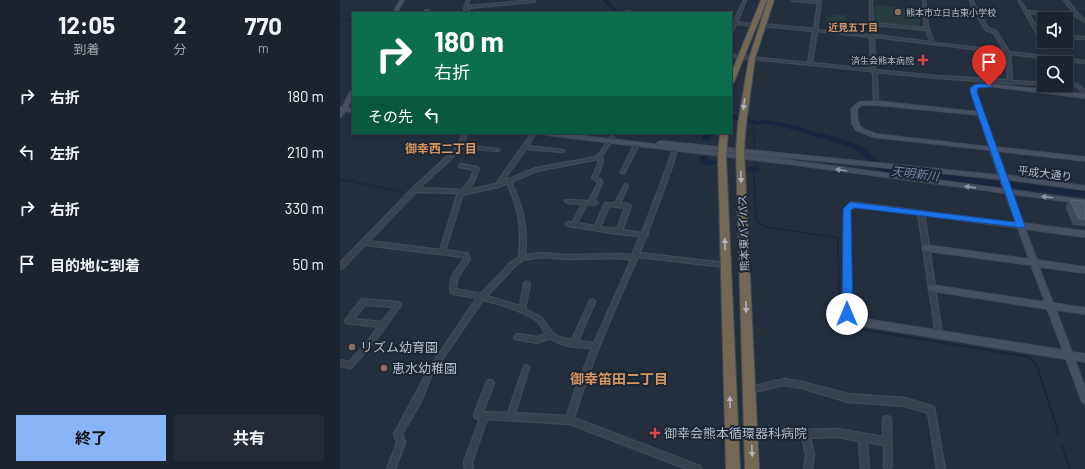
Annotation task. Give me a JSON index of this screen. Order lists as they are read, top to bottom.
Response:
{
  "streets": {
    "highway": ["熊本東バイパス"],
    "street": ["平成大通り"]
  },
  "districts": ["近見五丁目", "御幸西二丁目", "御幸笛田二丁目"],
  "water": ["天明新川"],
  "places": {
    "other": ["熊本市立日吉東小学校", "リズム幼育園", "恵水幼稚園"],
    "health": ["済生会熊本病院", "御幸会熊本循環器科病院"]
  },
  "page": {
    "eta": [
      "12:05",
      "到着",
      "2",
      "分",
      "770",
      "m"
    ],
    "turn": ["180 m", "右折"],
    "list": [
      {
        "name": "右折",
        "value": "180 m"
      },
      {
        "name": "左折",
        "value": "210 m"
      },
      {
        "name": "右折",
        "value": "330 m"
      },
      {
        "name": "目的地に到着",
        "value": "50 m"
      }
    ],
    "then": "その先",
    "buttons": ["終了", "共有"]
  }
}
